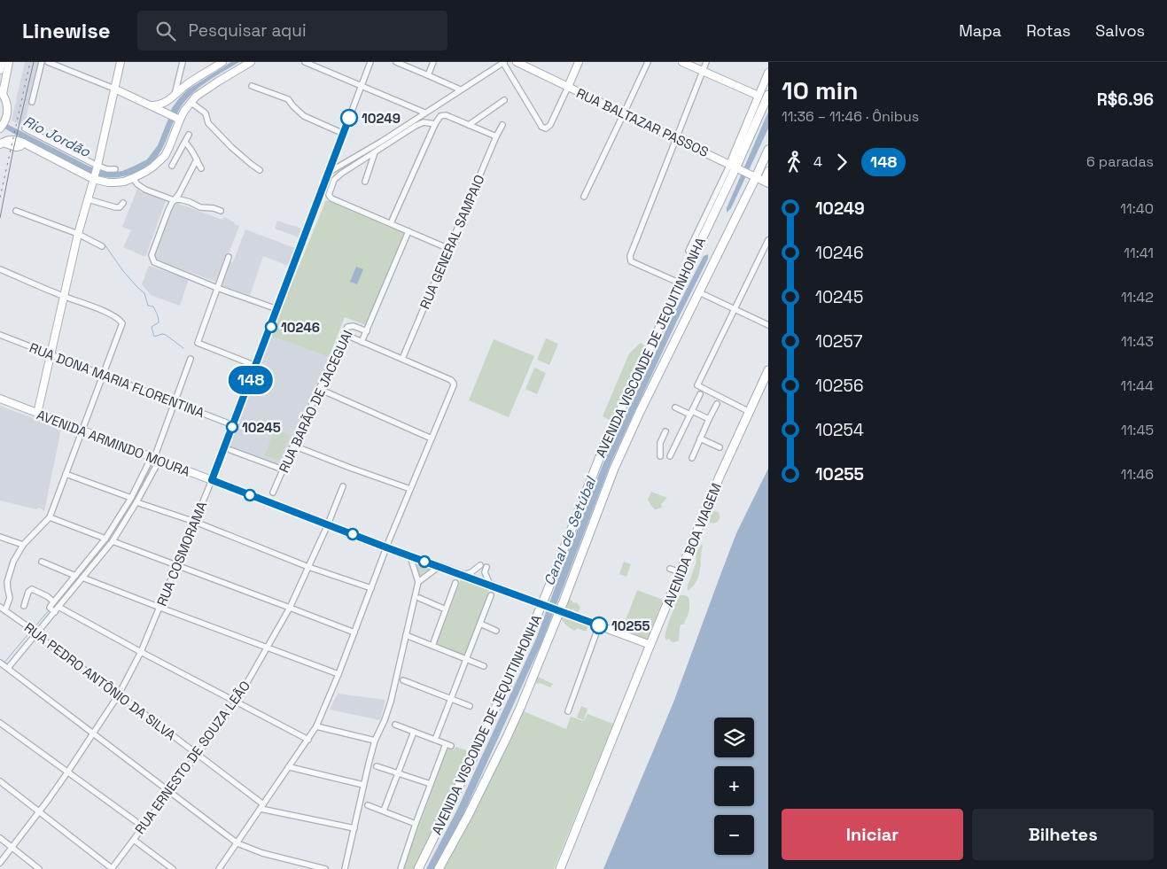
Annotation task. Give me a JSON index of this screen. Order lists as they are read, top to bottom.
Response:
{
  "streets": {
    "main road": [
      "RUA BALTAZAR PASSOS",
      "AVENIDA VISCONDE DE JEQUITINHONHA",
      "AVENIDA ARMINDO MOURA",
      "AVENIDA BOA VIAGEM"
    ],
    "street": [
      "RUA GENERAL SAMPAIO",
      "RUA DONA MARIA FLORENTINA",
      "RUA BARÃO DE JACEGUAI",
      "RUA COSMORAMA",
      "RUA PEDRO ANTÔNIO DA SILVA",
      "RUA ERNESTO DE SOUZA LEÃO"
    ]
  },
  "crossings": [
    ["RUA BALTAZAR PASSOS", "AVENIDA VISCONDE DE JEQUITINHONHA"],
    ["AVENIDA VISCONDE DE JEQUITINHONHA", "AVENIDA ARMINDO MOURA"],
    ["RUA DONA MARIA FLORENTINA", "RUA COSMORAMA"],
    ["AVENIDA ARMINDO MOURA", "AVENIDA BOA VIAGEM"],
    ["AVENIDA ARMINDO MOURA", "RUA COSMORAMA"],
    ["AVENIDA ARMINDO MOURA", "RUA ERNESTO DE SOUZA LEÃO"],
    ["RUA COSMORAMA", "RUA PEDRO ANTÔNIO DA SILVA"],
    ["RUA PEDRO ANTÔNIO DA SILVA", "RUA ERNESTO DE SOUZA LEÃO"]
  ],
  "water": ["Rio Jordão", "Canal de Setúbal"],
  "places": [
    "10249",
    "10246",
    "10245",
    "10255"
  ],
  "lines": ["bus line 148"],
  "page": {
    "header": "Linewise",
    "search": "Pesquisar aqui",
    "nav": ["Mapa", "Rotas", "Salvos"],
    "on_map": "148",
    "heading": ["10 min", "11:36 – 11:46 · Ônibus", "R$6.96"],
    "legs": ["4", "148", "6 paradas"],
    "list": [
      {
        "name": "10249",
        "value": "11:40"
      },
      {
        "name": "10246",
        "value": "11:41"
      },
      {
        "name": "10245",
        "value": "11:42"
      },
      {
        "name": "10257",
        "value": "11:43"
      },
      {
        "name": "10256",
        "value": "11:44"
      },
      {
        "name": "10254",
        "value": "11:45"
      },
      {
        "name": "10255",
        "value": "11:46"
      }
    ],
    "map_buttons": ["+", "−"],
    "buttons": ["Iniciar", "Bilhetes"]
  }
}
